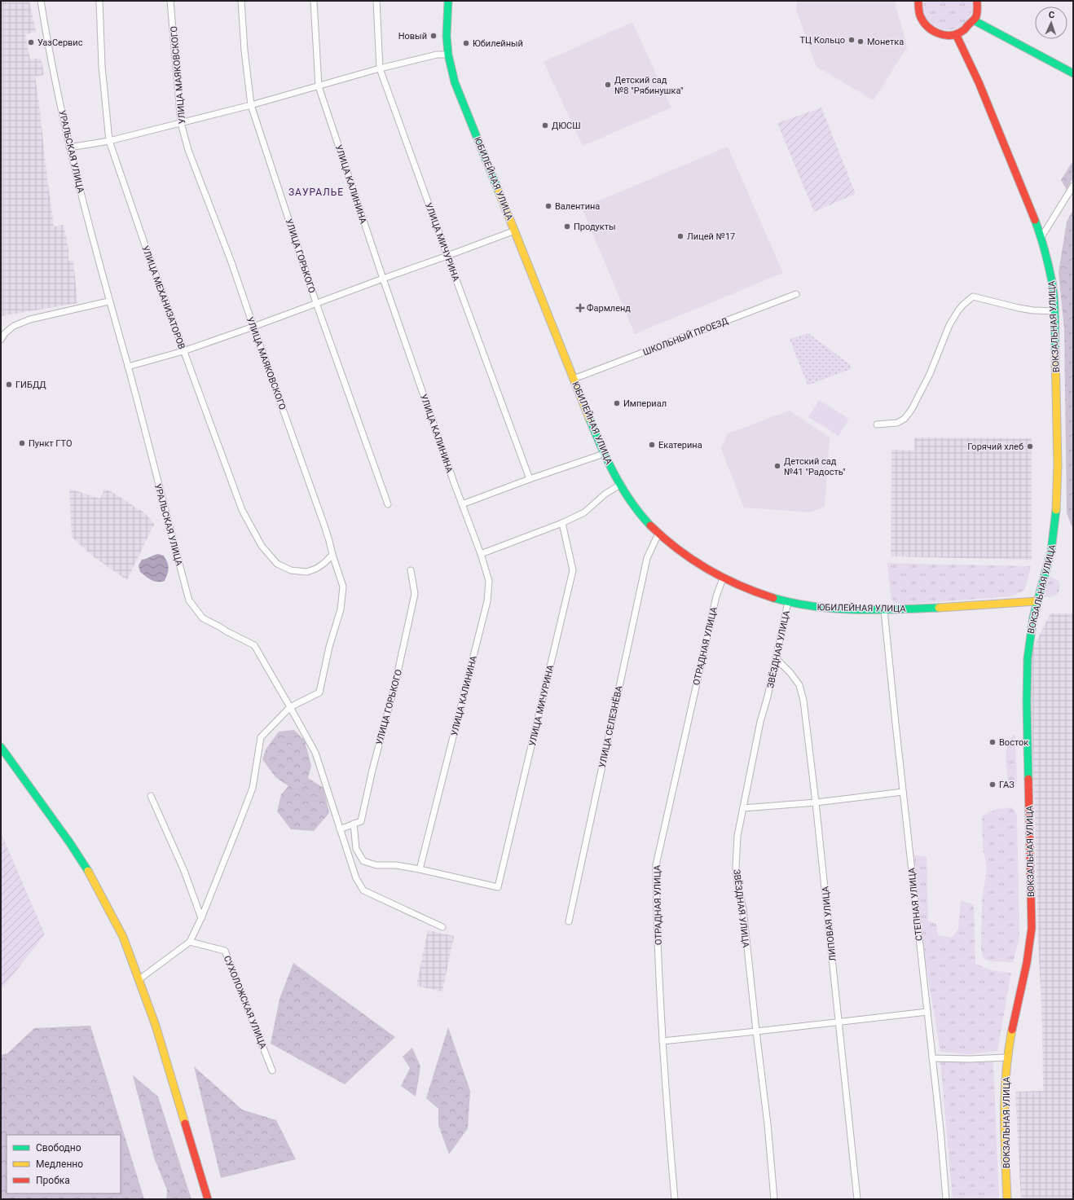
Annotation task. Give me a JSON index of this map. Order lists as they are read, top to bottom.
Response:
{
  "streets": {
    "main road": ["ЮБИЛЕЙНАЯ УЛИЦА", "ВОКЗАЛЬНАЯ УЛИЦА"],
    "street": [
      "УЛИЦА МАЯКОВСКОГО",
      "УРАЛЬСКАЯ УЛИЦА",
      "УЛИЦА КАЛИНИНА",
      "УЛИЦА МИЧУРИНА",
      "УЛИЦА ГОРЬКОГО",
      "УЛИЦА МЕХАНИЗАТОРОВ",
      "ШКОЛЬНЫЙ ПРОЕЗД",
      "ОТРАДНАЯ УЛИЦА",
      "ЗВЁЗДНАЯ УЛИЦА",
      "УЛИЦА СЕЛЕЗНЁВА",
      "СТЕПНАЯ УЛИЦА",
      "ЛИПОВАЯ УЛИЦА",
      "СУХОЛОЖСКАЯ УЛИЦА"
    ]
  },
  "crossings": [
    ["УЛИЦА МАЯКОВСКОГО", "УРАЛЬСКАЯ УЛИЦА"],
    ["УЛИЦА МАЯКОВСКОГО", "УЛИЦА МЕХАНИЗАТОРОВ"],
    ["УРАЛЬСКАЯ УЛИЦА", "УЛИЦА ГОРЬКОГО"],
    ["ЮБИЛЕЙНАЯ УЛИЦА", "ВОКЗАЛЬНАЯ УЛИЦА"],
    ["ЮБИЛЕЙНАЯ УЛИЦА", "ШКОЛЬНЫЙ ПРОЕЗД"],
    ["ЮБИЛЕЙНАЯ УЛИЦА", "ОТРАДНАЯ УЛИЦА"],
    ["ЮБИЛЕЙНАЯ УЛИЦА", "ЗВЁЗДНАЯ УЛИЦА"],
    ["ЮБИЛЕЙНАЯ УЛИЦА", "УЛИЦА СЕЛЕЗНЁВА"],
    ["ЮБИЛЕЙНАЯ УЛИЦА", "СТЕПНАЯ УЛИЦА"],
    ["УЛИЦА КАЛИНИНА", "УЛИЦА МИЧУРИНА"],
    ["ЗВЁЗДНАЯ УЛИЦА", "ЛИПОВАЯ УЛИЦА"]
  ],
  "districts": ["ЗАУРАЛЬЕ"],
  "places": {
    "other": [
      "Новый",
      "ТЦ Кольцо",
      "Монетка",
      "УазСервис",
      "Юбилейный",
      "Детский сад №8 \"Рябинушка\"",
      "ДЮСШ",
      "Валентина",
      "Продукты",
      "Лицей №17",
      "ГИБДД",
      "Империал",
      "Пункт ГТО",
      "Екатерина",
      "Горячий хлеб",
      "Детский сад №41 \"Радость\"",
      "Восток",
      "ГАЗ"
    ],
    "health": ["Фармленд"]
  },
  "legend": ["Свободно", "Медленно", "Пробка"],
  "north": "top"
}
